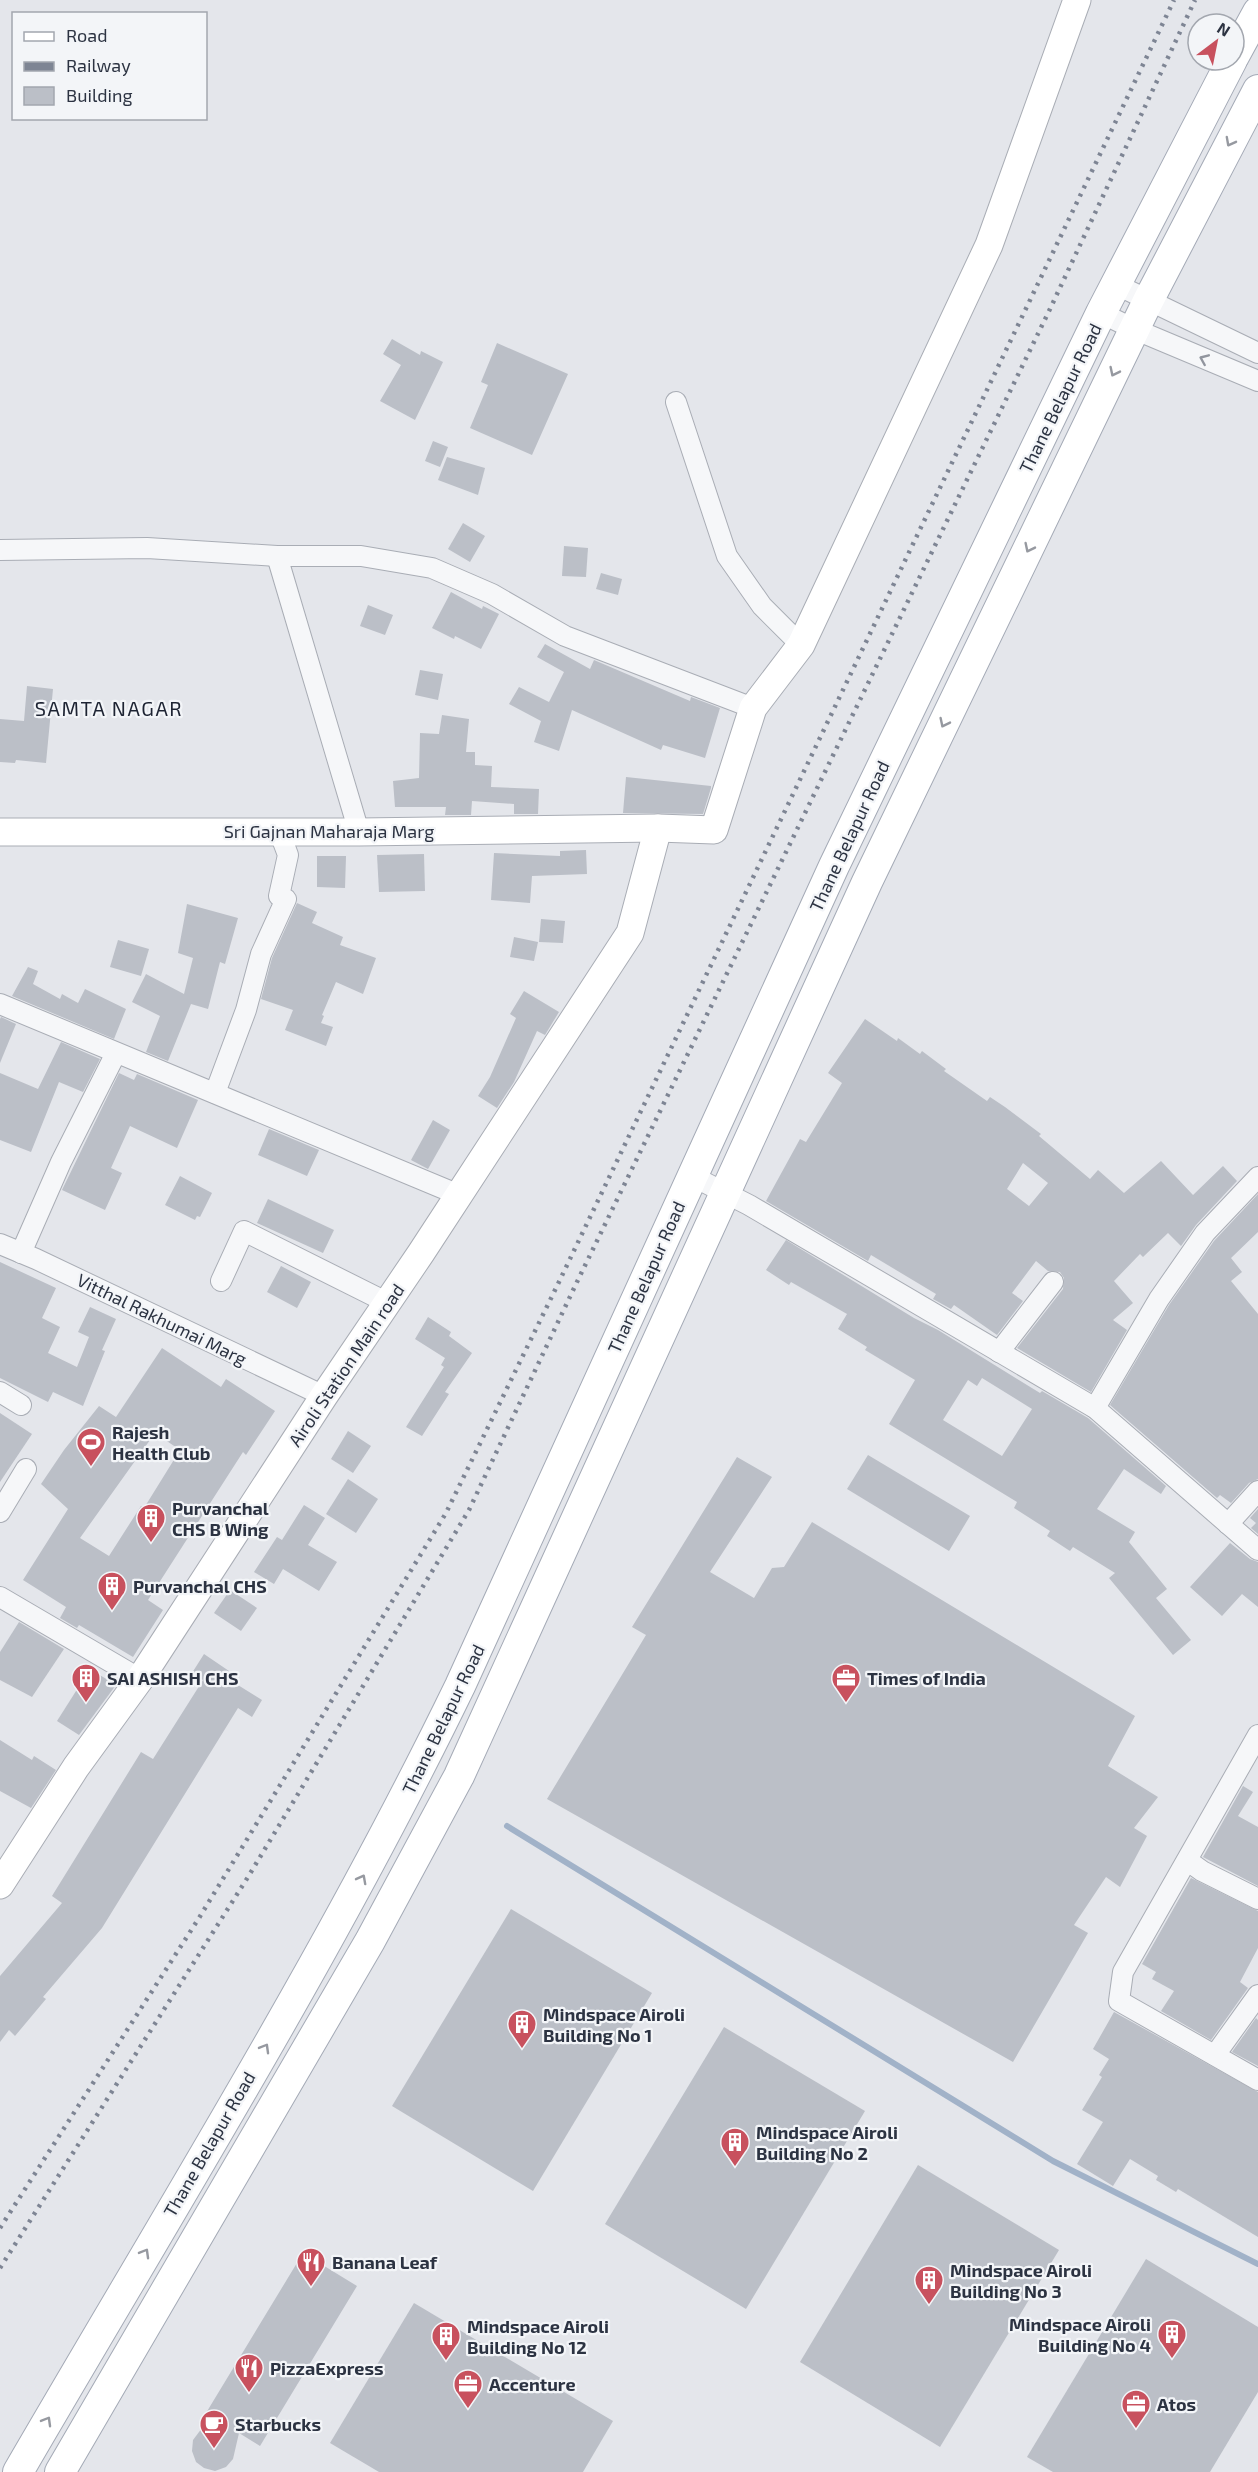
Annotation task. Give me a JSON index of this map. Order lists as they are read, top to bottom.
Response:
{
  "streets": {
    "main road": ["Thane Belapur Road"],
    "street": ["Sri Gajnan Maharaja Marg", "Vitthal Rakhumai Marg", "Airoli Station Main road"]
  },
  "crossings": [
    ["Sri Gajnan Maharaja Marg", "Airoli Station Main road"],
    ["Vitthal Rakhumai Marg", "Airoli Station Main road"]
  ],
  "districts": ["SAMTA NAGAR"],
  "places": {
    "sports": ["Rajesh Health Club"],
    "building": [
      "Purvanchal CHS B Wing",
      "Purvanchal CHS",
      "SAI ASHISH CHS",
      "Mindspace Airoli Building No 1",
      "Mindspace Airoli Building No 2",
      "Mindspace Airoli Building No 3",
      "Mindspace Airoli Building No 4",
      "Mindspace Airoli Building No 12"
    ],
    "office": ["Times of India", "Accenture", "Atos"],
    "restaurant": ["Banana Leaf", "PizzaExpress"],
    "cafe": ["Starbucks"]
  },
  "legend": ["Road", "Railway", "Building"],
  "north": "top right"
}
